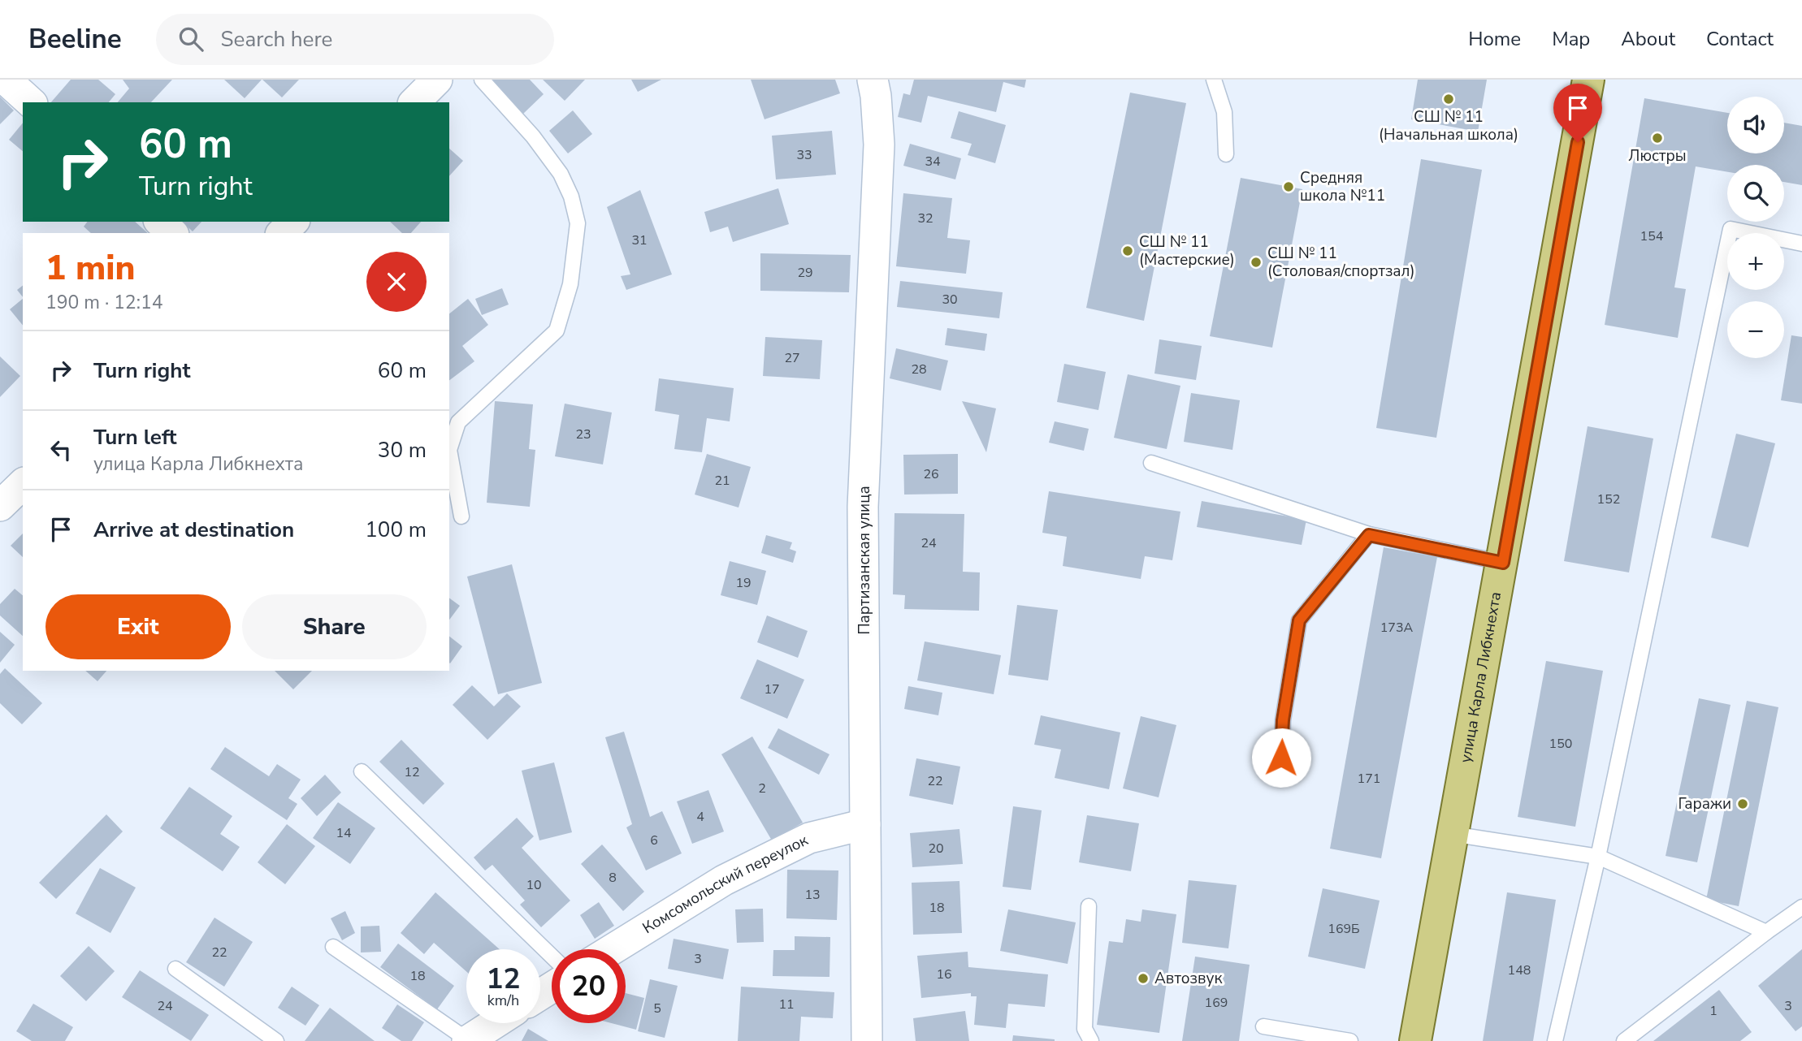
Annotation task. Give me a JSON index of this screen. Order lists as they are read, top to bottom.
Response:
{
  "streets": {
    "main road": ["улица Карла Либкнехта"],
    "street": ["Партизанская улица", "Комсомольский переулок"]
  },
  "crossings": [
    ["Партизанская улица", "Комсомольский переулок"]
  ],
  "places": [
    "СШ № 11 (Начальная школа)",
    "Люстры",
    "Средняя школа №11",
    "СШ № 11 (Мастерские)",
    "СШ № 11 (Столовая/спортзал)",
    "Гаражи",
    "Автозвук"
  ],
  "house_numbers": [
    "33",
    "34",
    "32",
    "154",
    "31",
    "29",
    "30",
    "27",
    "28",
    "23",
    "26",
    "21",
    "152",
    "24",
    "19",
    "173А",
    "17",
    "150",
    "12",
    "171",
    "22",
    "2",
    "4",
    "14",
    "6",
    "20",
    "8",
    "10",
    "13",
    "18",
    "169Б",
    "22",
    "3",
    "148",
    "16",
    "18",
    "169",
    "11",
    "24",
    "3",
    "5",
    "1"
  ],
  "page": {
    "header": "Beeline",
    "search": "Search here",
    "nav": [
      "Home",
      "Map",
      "About",
      "Contact"
    ],
    "map_buttons": ["+", "−"],
    "turn": ["60 m", "Turn right"],
    "heading": ["1 min", "190 m · 12:14"],
    "list": [
      {
        "name": "Turn right",
        "value": "60 m"
      },
      {
        "name": "Turn left",
        "note": "улица Карла Либкнехта",
        "value": "30 m"
      },
      {
        "name": "Arrive at destination",
        "value": "100 m"
      }
    ],
    "buttons": ["Exit", "Share"],
    "speed": "12 km/h",
    "limit": "20"
  }
}
